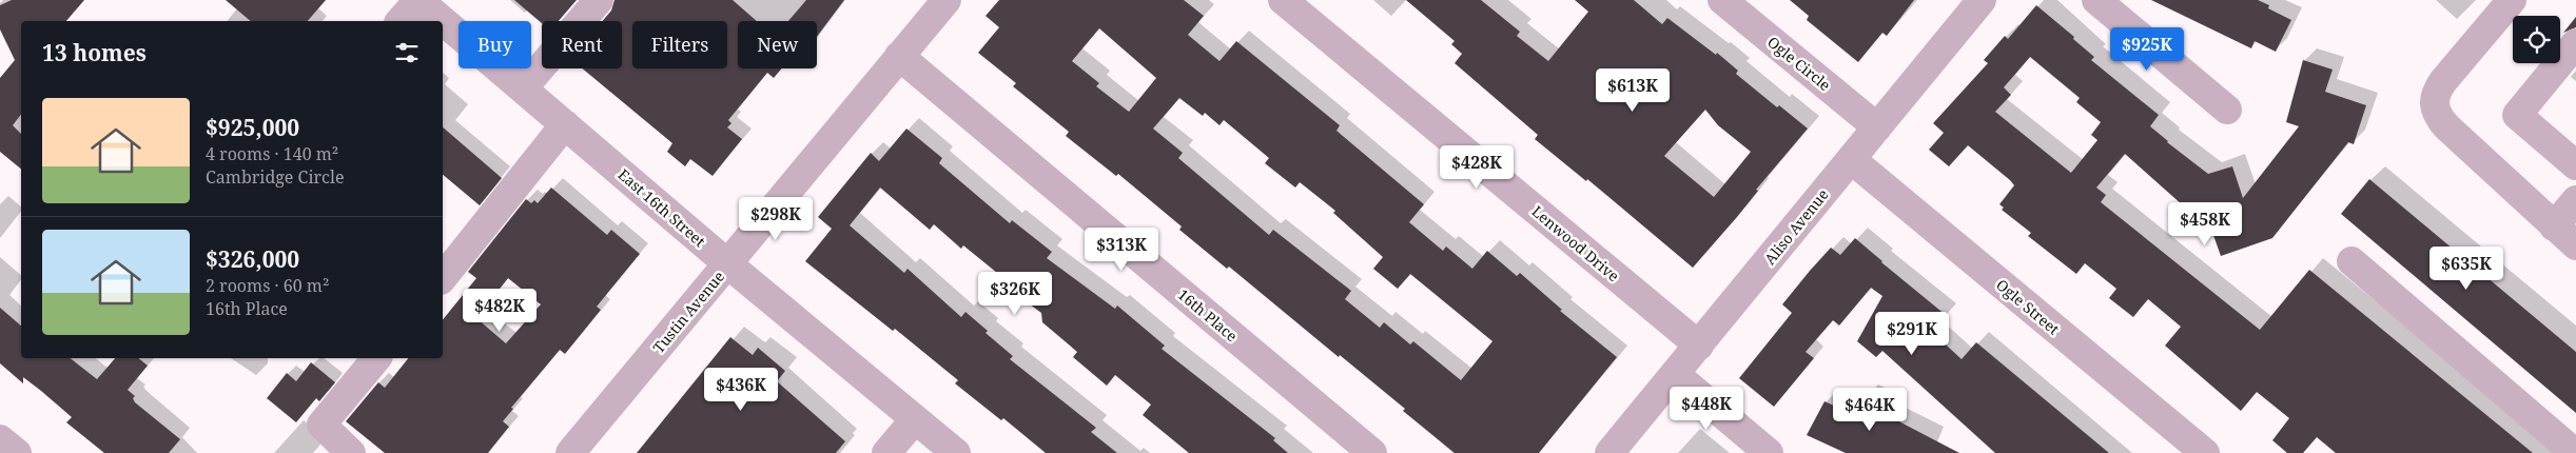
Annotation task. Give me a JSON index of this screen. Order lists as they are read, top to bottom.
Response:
{
  "streets": {
    "street": [
      "Ogle Circle",
      "East 16th Street",
      "Aliso Avenue",
      "Lenwood Drive",
      "Ogle Street",
      "Tustin Avenue",
      "16th Place"
    ]
  },
  "crossings": [
    ["Ogle Circle", "Aliso Avenue"],
    ["East 16th Street", "Tustin Avenue"],
    ["Aliso Avenue", "Lenwood Drive"],
    ["Aliso Avenue", "Ogle Street"],
    ["Tustin Avenue", "16th Place"]
  ],
  "page": {
    "chip": [
      "Buy",
      "Rent",
      "Filters",
      "New"
    ],
    "heading": "13 homes",
    "price": [
      "$925K",
      "$613K",
      "$428K",
      "$298K",
      "$458K",
      "$313K",
      "$635K",
      "$326K",
      "$482K",
      "$291K",
      "$436K",
      "$448K",
      "$464K"
    ],
    "list": [
      {
        "name": "$925,000",
        "note": "4 rooms · 140 m² · Cambridge Circle"
      },
      {
        "name": "$326,000",
        "note": "2 rooms · 60 m² · 16th Place"
      }
    ]
  }
}
